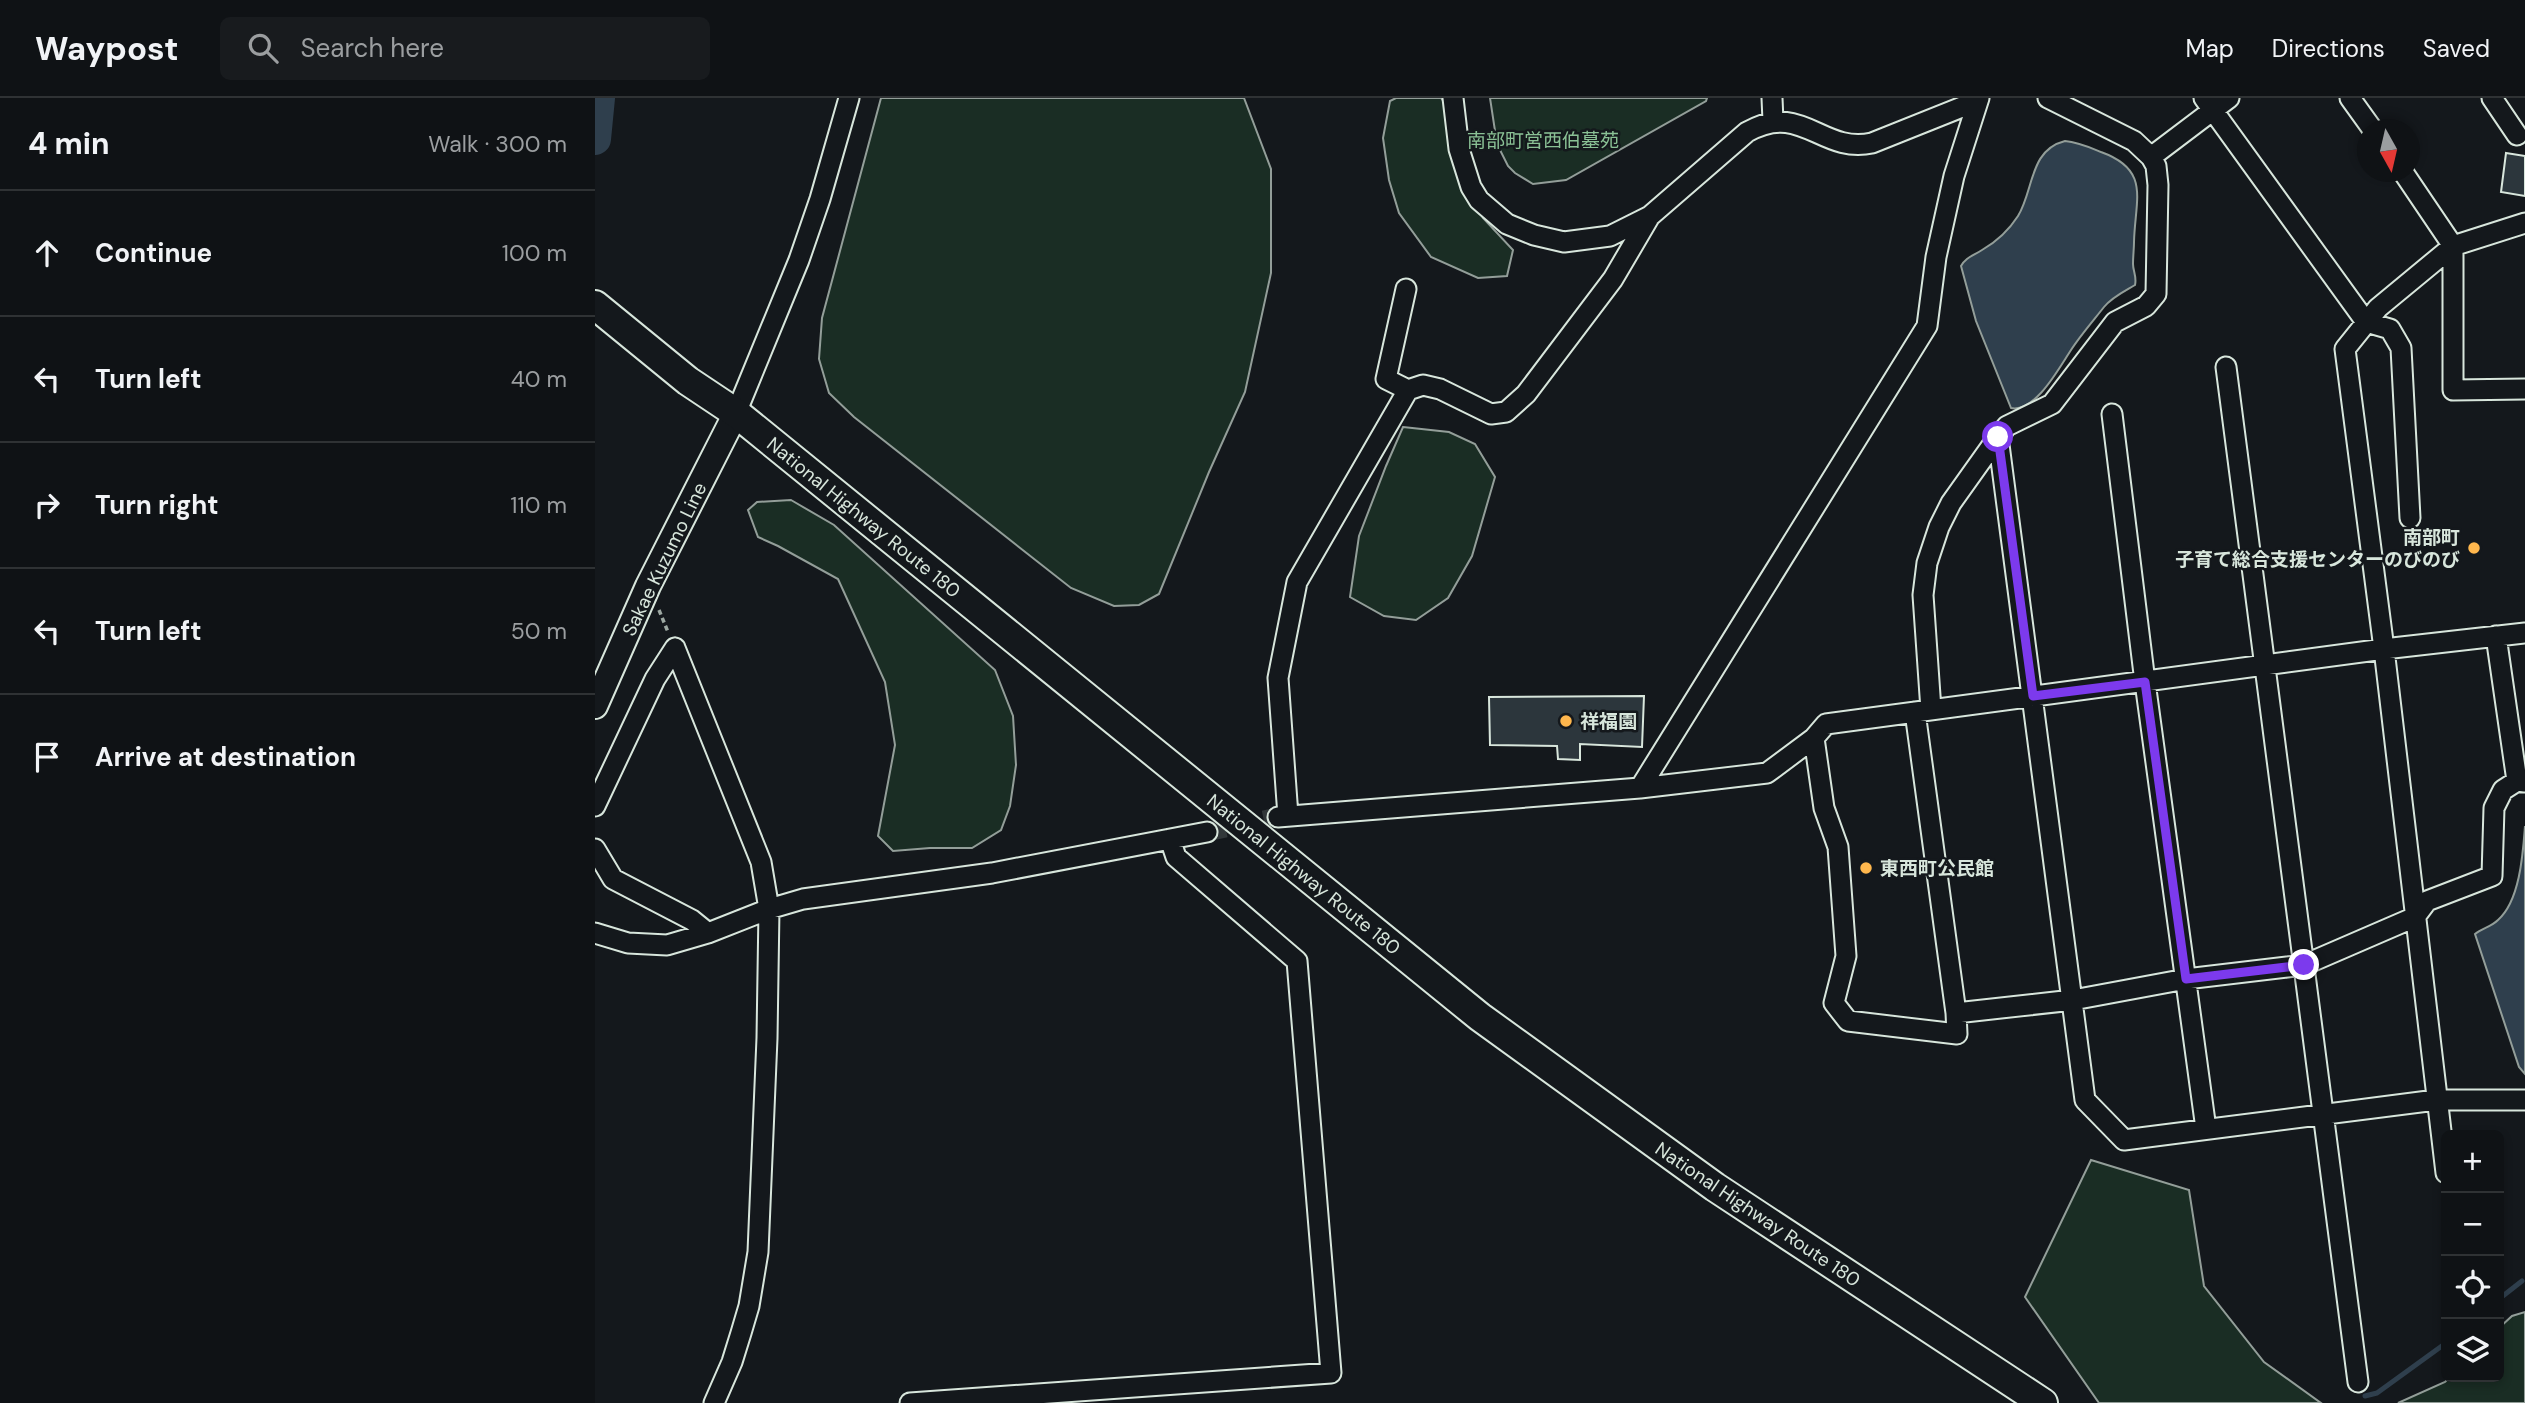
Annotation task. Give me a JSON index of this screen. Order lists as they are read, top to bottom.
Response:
{
  "streets": {
    "highway": ["National Highway Route 180"],
    "main road": ["Sakae Kuzumo Line"]
  },
  "crossings": [
    ["National Highway Route 180", "Sakae Kuzumo Line"]
  ],
  "parks": ["南部町営西伯墓苑"],
  "places": ["南部町 子育て総合支援センターのびのび", "祥福園", "東西町公民館"],
  "north": "bottom",
  "page": {
    "header": "Waypost",
    "search": "Search here",
    "nav": ["Map", "Directions", "Saved"],
    "heading": ["4 min", "Walk · 300 m"],
    "list": [
      ["Continue", "100 m"],
      ["Turn left", "40 m"],
      ["Turn right", "110 m"],
      ["Turn left", "50 m"],
      "Arrive at destination"
    ],
    "map_buttons": ["+", "−"]
  }
}
